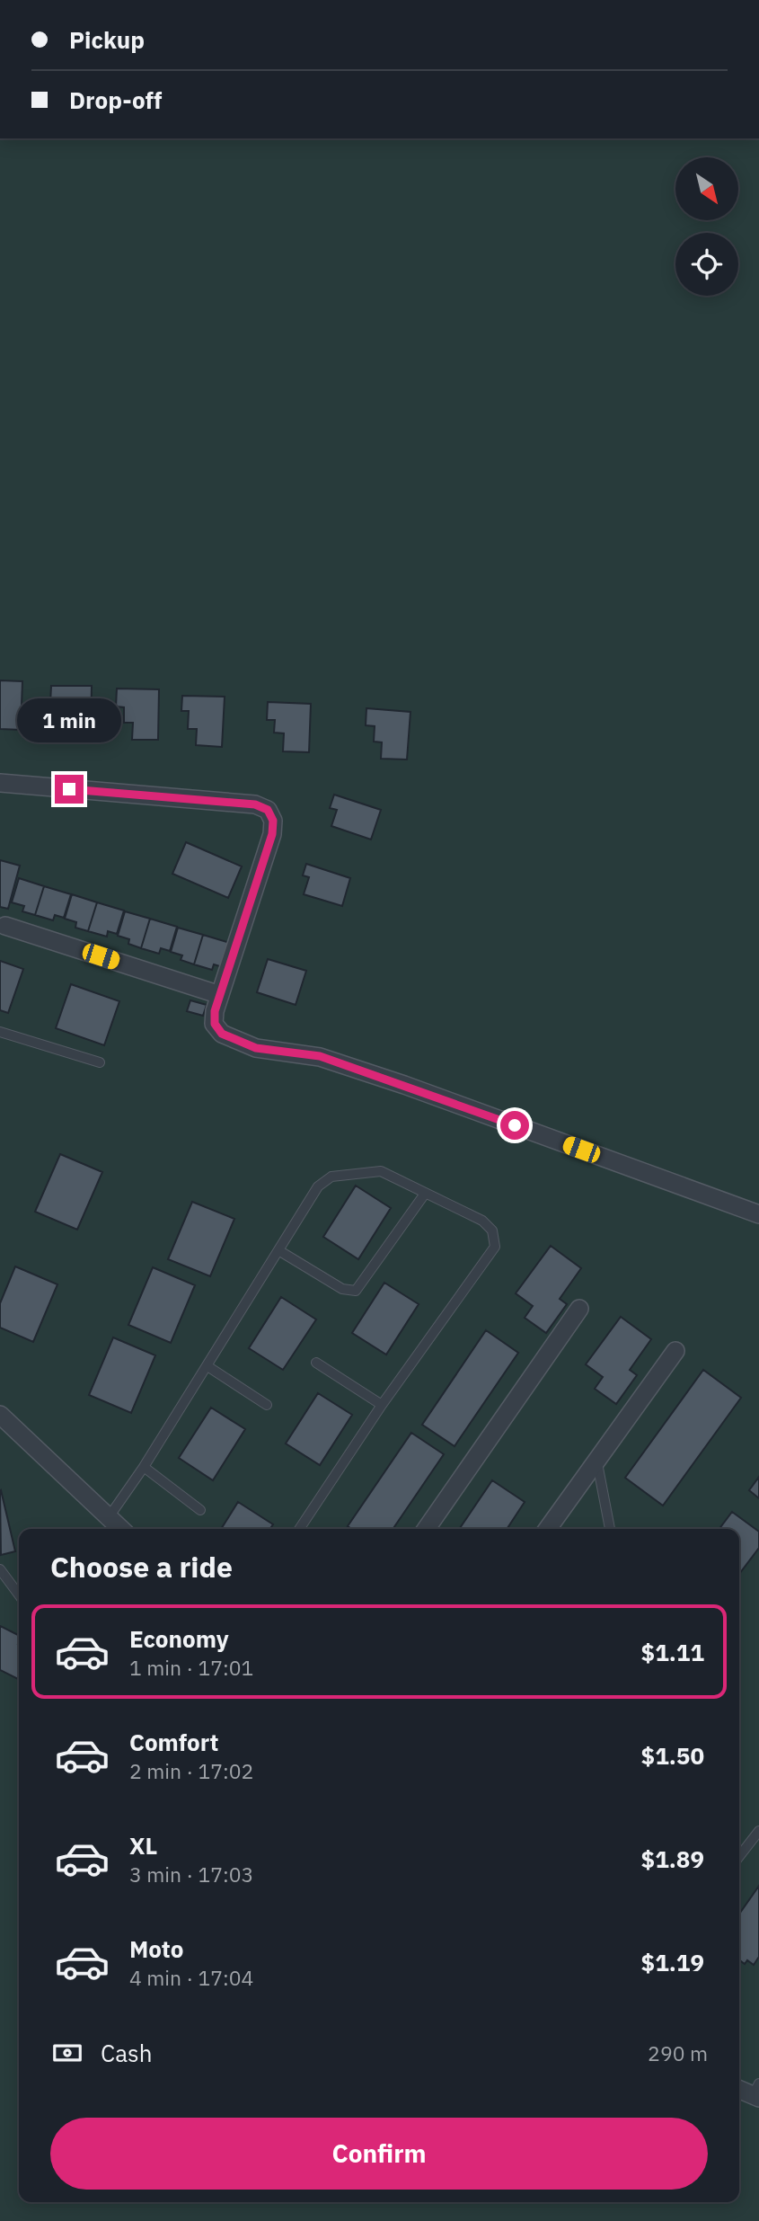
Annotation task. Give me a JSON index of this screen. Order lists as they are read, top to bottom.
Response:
{
  "north": "bottom right",
  "page": {
    "banner": ["Pickup", "Drop-off"],
    "bubble": "1 min",
    "heading": "Choose a ride",
    "list": [
      {
        "name": "Economy",
        "note": "1 min · 17:01",
        "value": "$1.11"
      },
      {
        "name": "Comfort",
        "note": "2 min · 17:02",
        "value": "$1.50"
      },
      {
        "name": "XL",
        "note": "3 min · 17:03",
        "value": "$1.89"
      },
      {
        "name": "Moto",
        "note": "4 min · 17:04",
        "value": "$1.19"
      }
    ],
    "pay": ["Cash", "290 m"],
    "buttons": "Confirm"
  }
}
